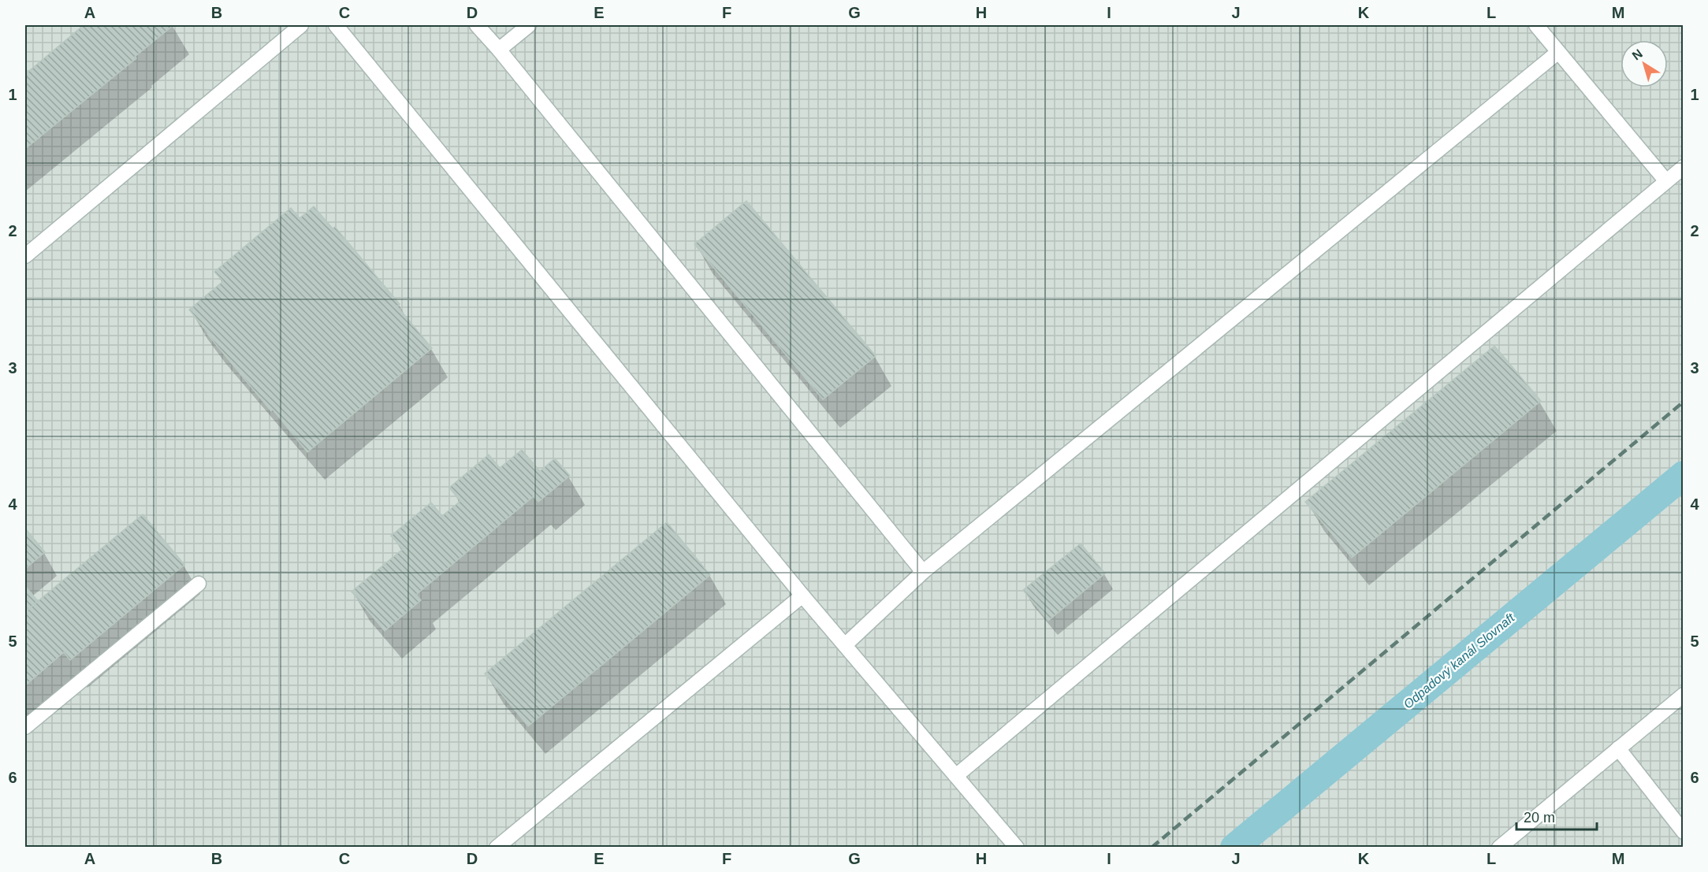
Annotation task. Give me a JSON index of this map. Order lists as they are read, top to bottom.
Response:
{
  "water": ["Odpadový kanál Slovnaft"],
  "scale_bar": "20 m",
  "north": "top left",
  "grid": {
    "columns": [
      "A",
      "B",
      "C",
      "D",
      "E",
      "F",
      "G",
      "H",
      "I",
      "J",
      "K",
      "L",
      "M"
    ],
    "rows": [
      "1",
      "2",
      "3",
      "4",
      "5",
      "6"
    ]
  }
}
